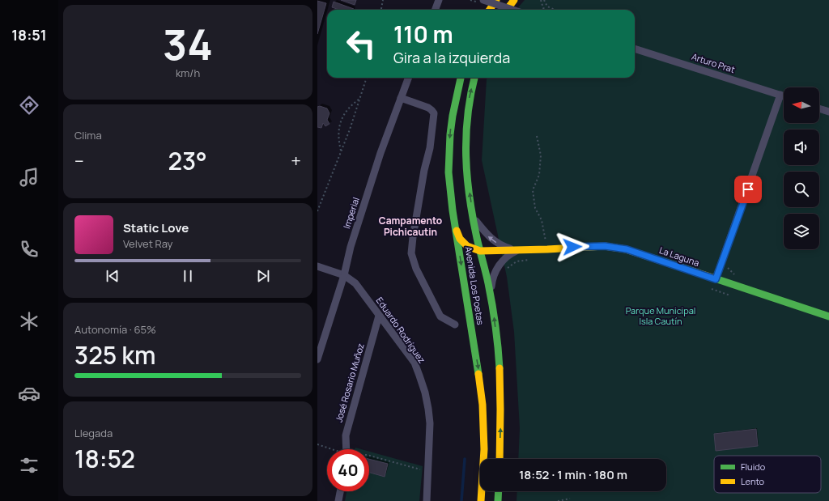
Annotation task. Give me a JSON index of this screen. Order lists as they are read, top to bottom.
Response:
{
  "streets": {
    "main road": ["La Laguna", "Avenida Los Poetas"],
    "street": [
      "Arturo Prat",
      "Imperial",
      "Eduardo Rodríguez",
      "José Rosario Muñoz"
    ]
  },
  "crossings": [
    ["Imperial", "Eduardo Rodríguez"],
    ["La Laguna", "Avenida Los Poetas"],
    ["Eduardo Rodríguez", "José Rosario Muñoz"]
  ],
  "districts": ["Campamento Pichicautin"],
  "parks": ["Parque Municipal Isla Cautín"],
  "legend": ["Fluido", "Lento"],
  "north": "left",
  "page": {
    "tabs": "18:51",
    "tile": [
      ["34", "km/h"],
      "Clima",
      ["Autonomía · 65%", "325 km"],
      ["Llegada", "18:52"]
    ],
    "turn": ["110 m", "Gira a la izquierda"],
    "heat": ["−", "23°", "+"],
    "song": ["Static Love", "Velvet Ray"],
    "limit": "40",
    "trip": "18:52 · 1 min · 180 m"
  }
}
